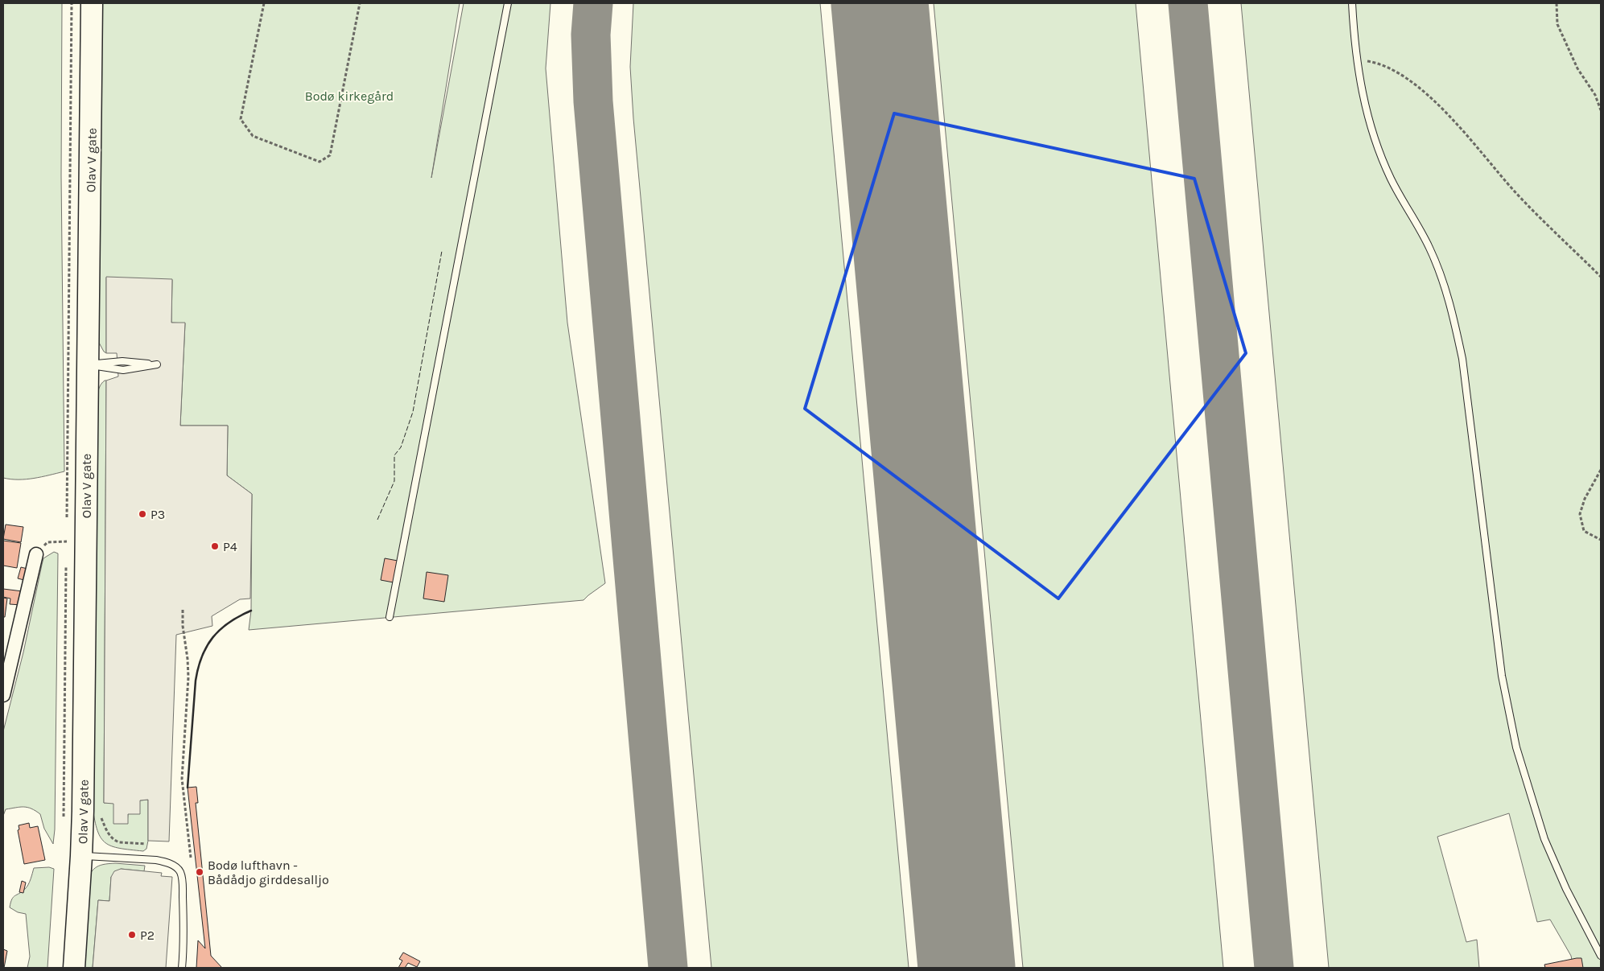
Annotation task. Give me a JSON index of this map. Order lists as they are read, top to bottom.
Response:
{
  "streets": {
    "highway": ["Olav V gate"]
  },
  "parks": ["Bodø kirkegård"],
  "places": [
    "P3",
    "P4",
    "Bodø lufthavn - Bådådjo girddesalljo",
    "P2"
  ]
}
